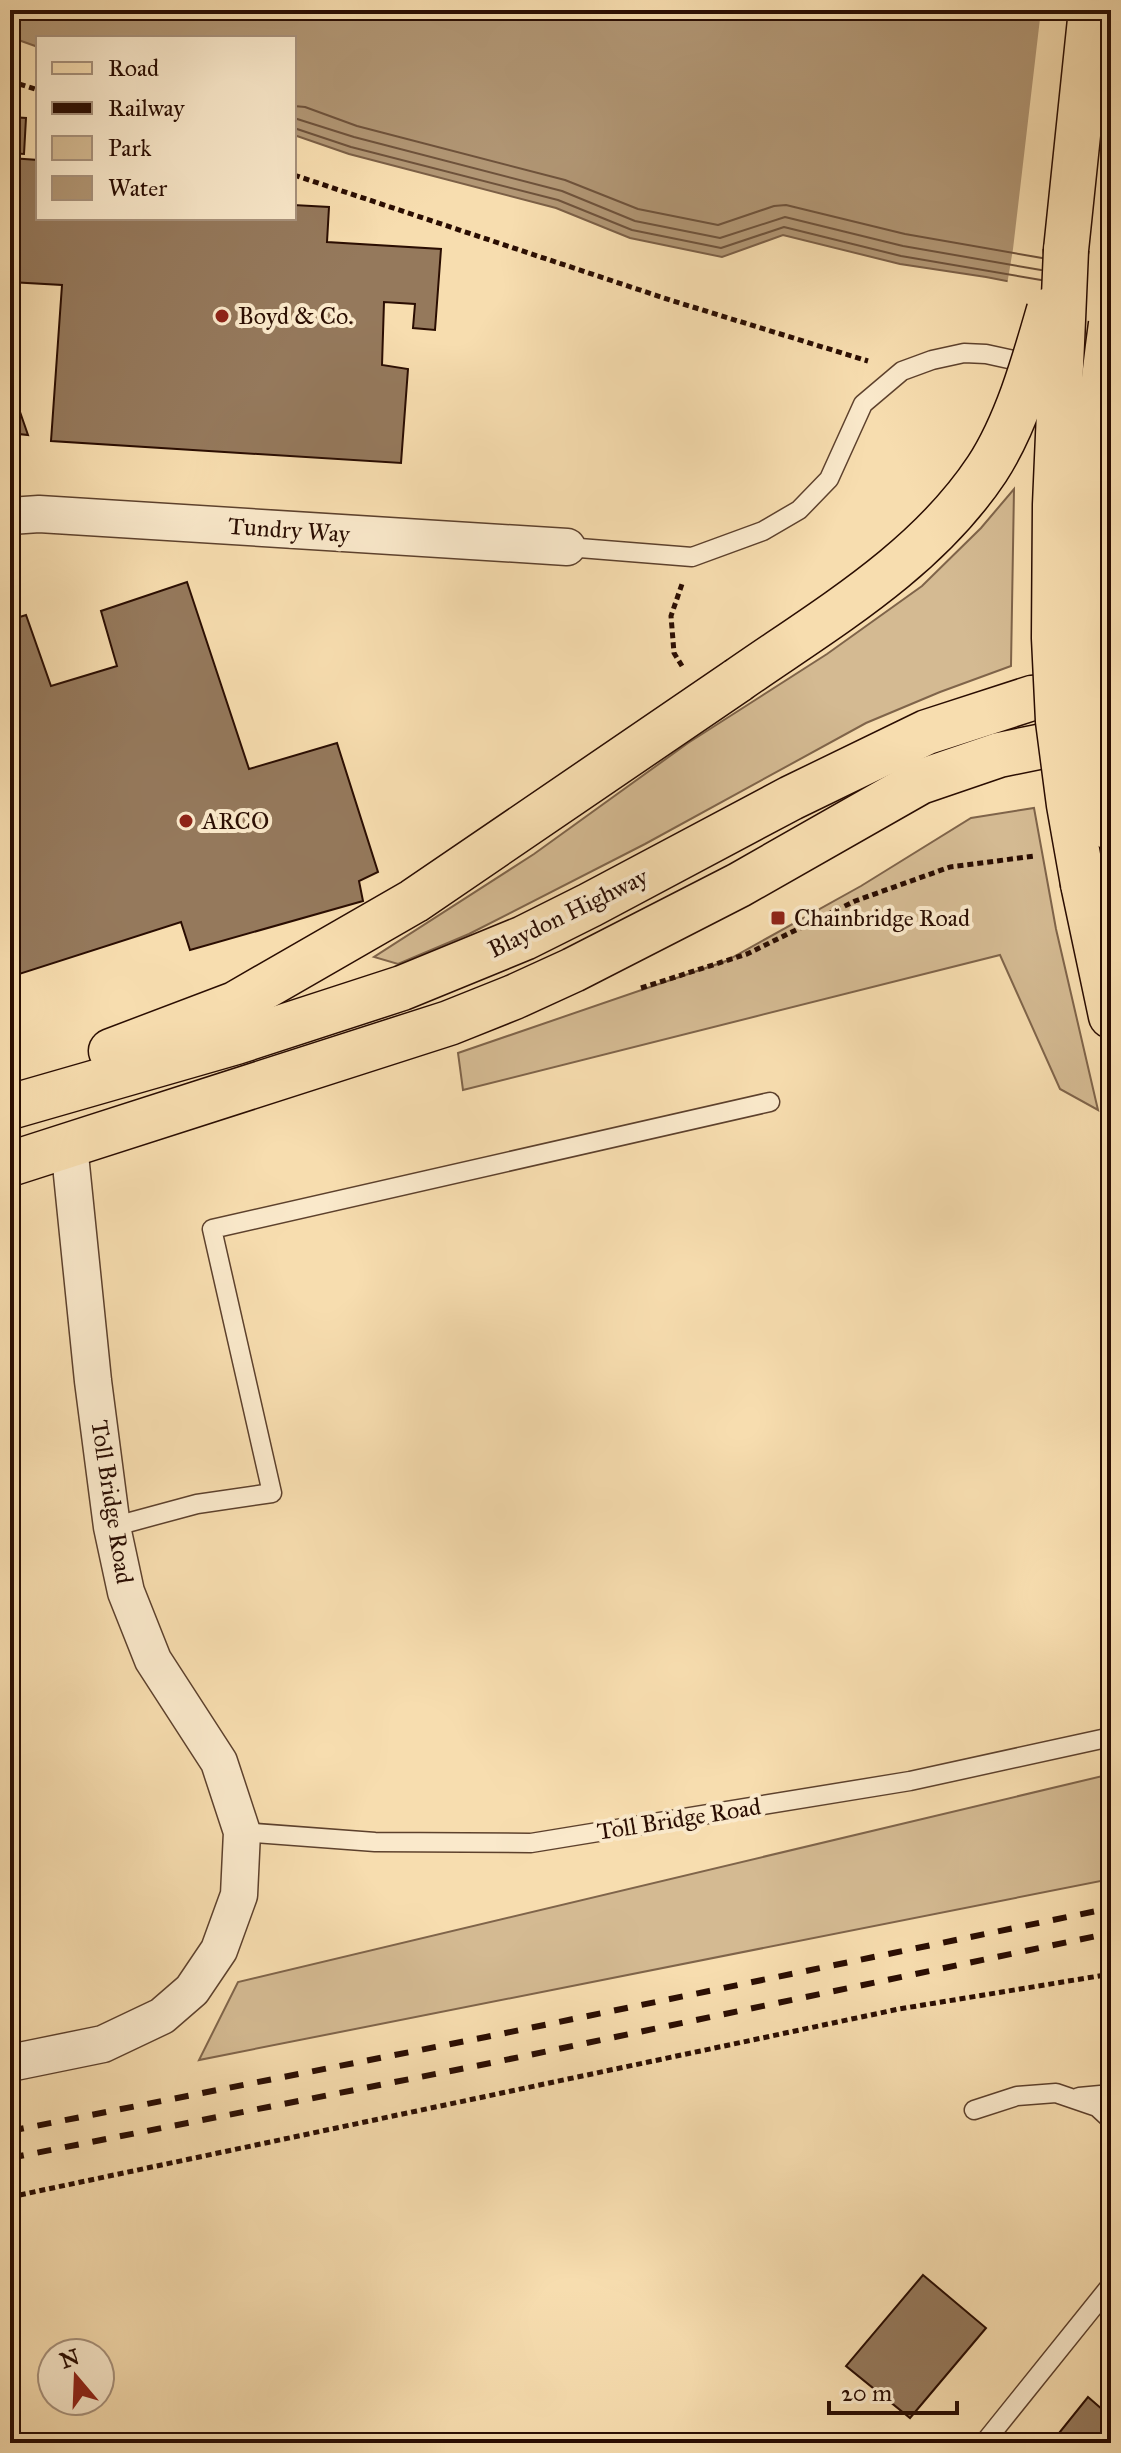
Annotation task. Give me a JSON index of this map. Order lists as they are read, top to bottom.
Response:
{
  "streets": {
    "main road": ["Blaydon Highway"],
    "street": ["Tundry Way", "Toll Bridge Road"]
  },
  "places": {
    "other": ["Boyd & Co.", "ARCO"],
    "transit": ["Chainbridge Road"]
  },
  "legend": [
    "Road",
    "Railway",
    "Park",
    "Water"
  ],
  "scale_bar": "20 m",
  "north": "top"
}
